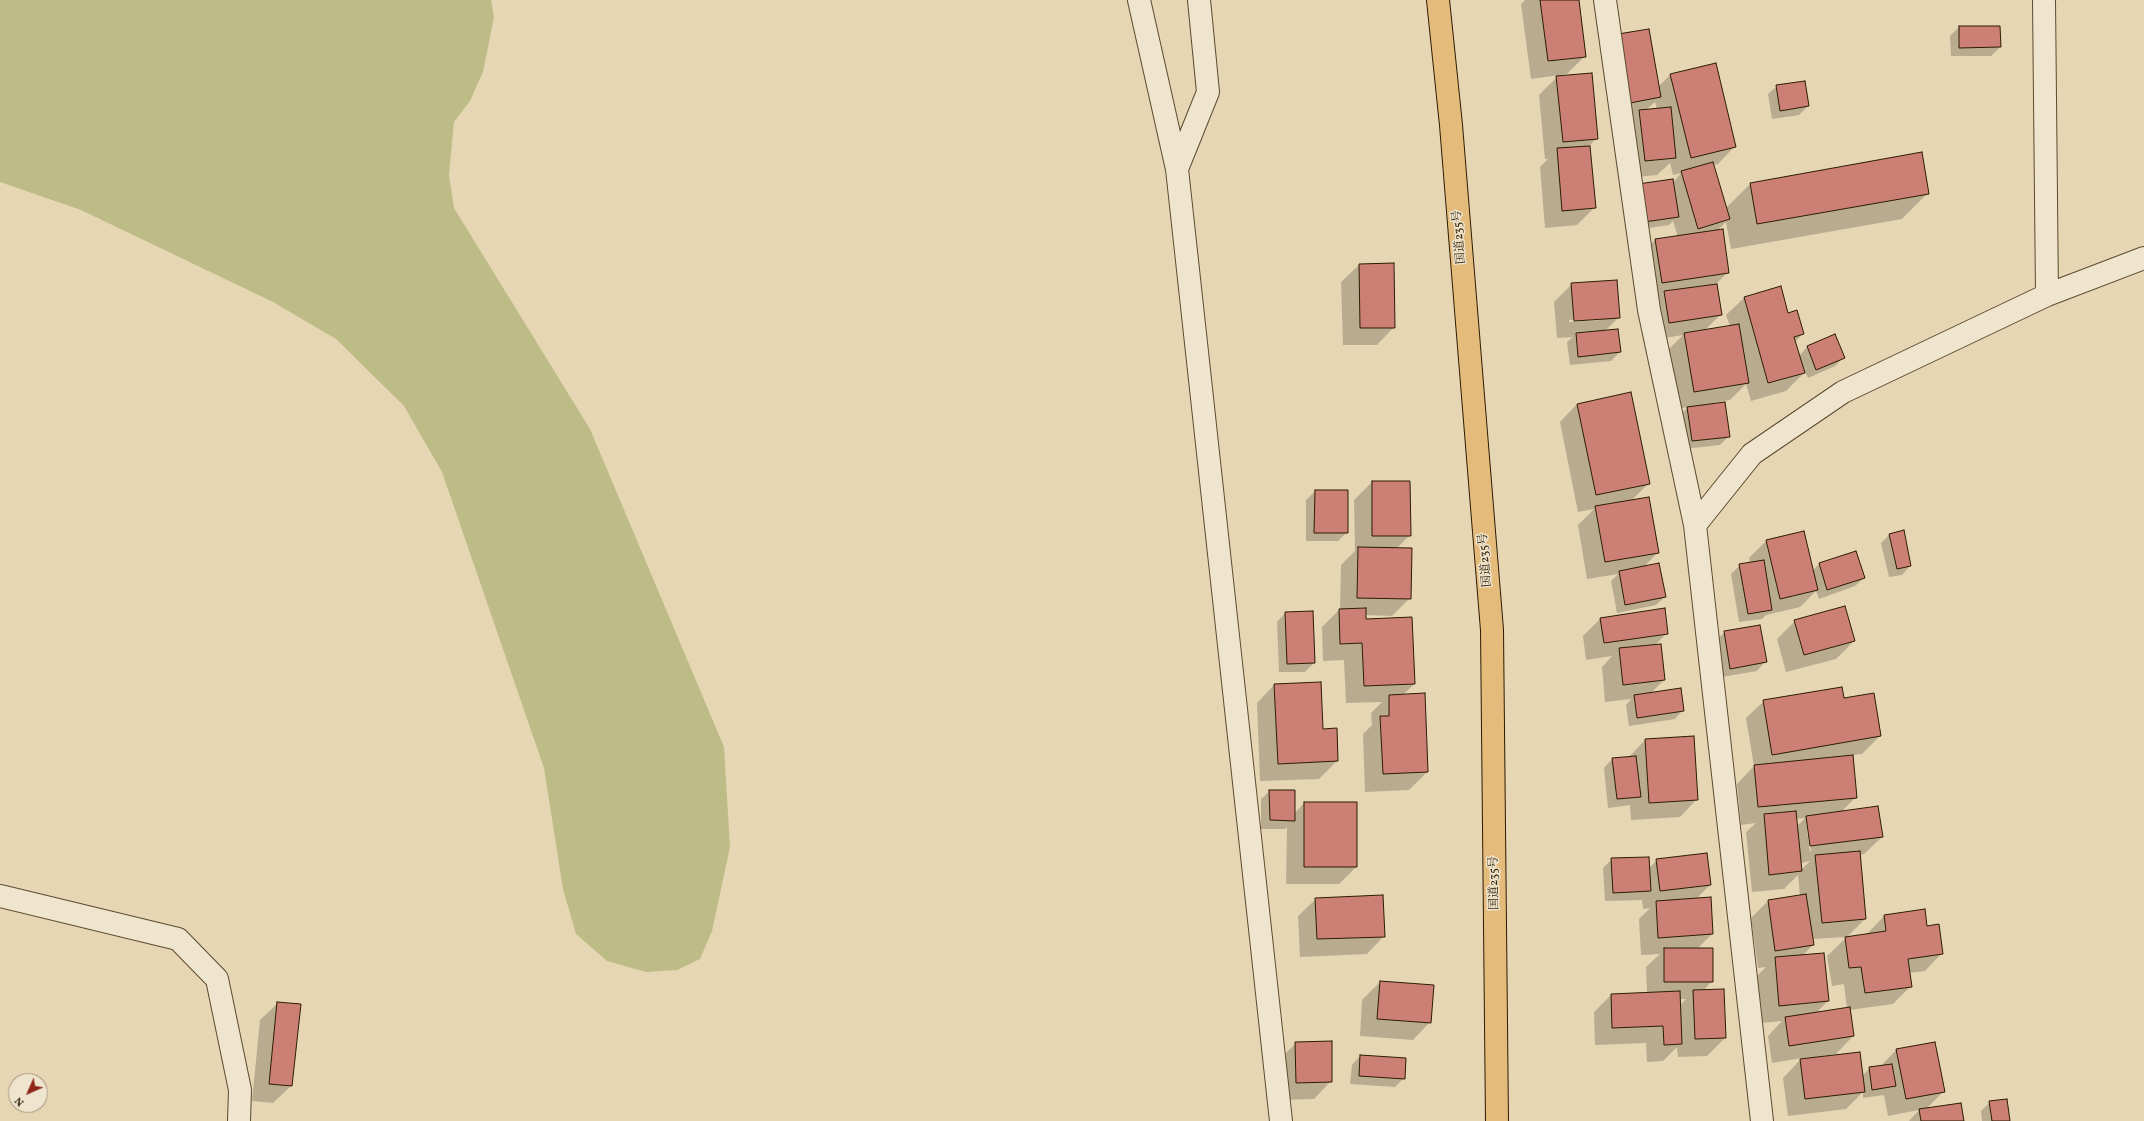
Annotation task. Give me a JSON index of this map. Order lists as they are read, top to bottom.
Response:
{
  "streets": {
    "highway": ["国道235号"]
  },
  "north": "bottom left"
}
